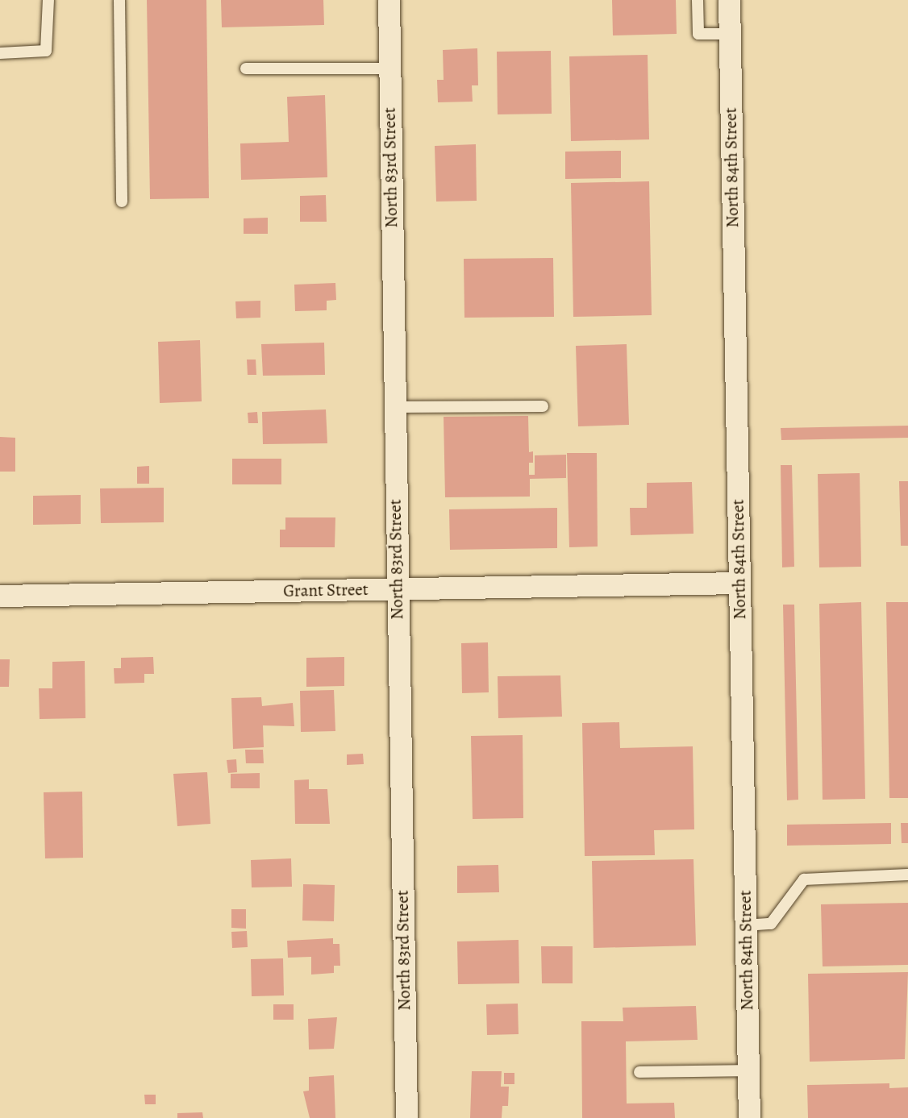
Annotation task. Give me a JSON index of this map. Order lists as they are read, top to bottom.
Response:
{
  "streets": {
    "street": ["North 83rd Street", "North 84th Street", "Grant Street"]
  },
  "crossings": [
    ["North 83rd Street", "Grant Street"],
    ["North 84th Street", "Grant Street"]
  ]
}
